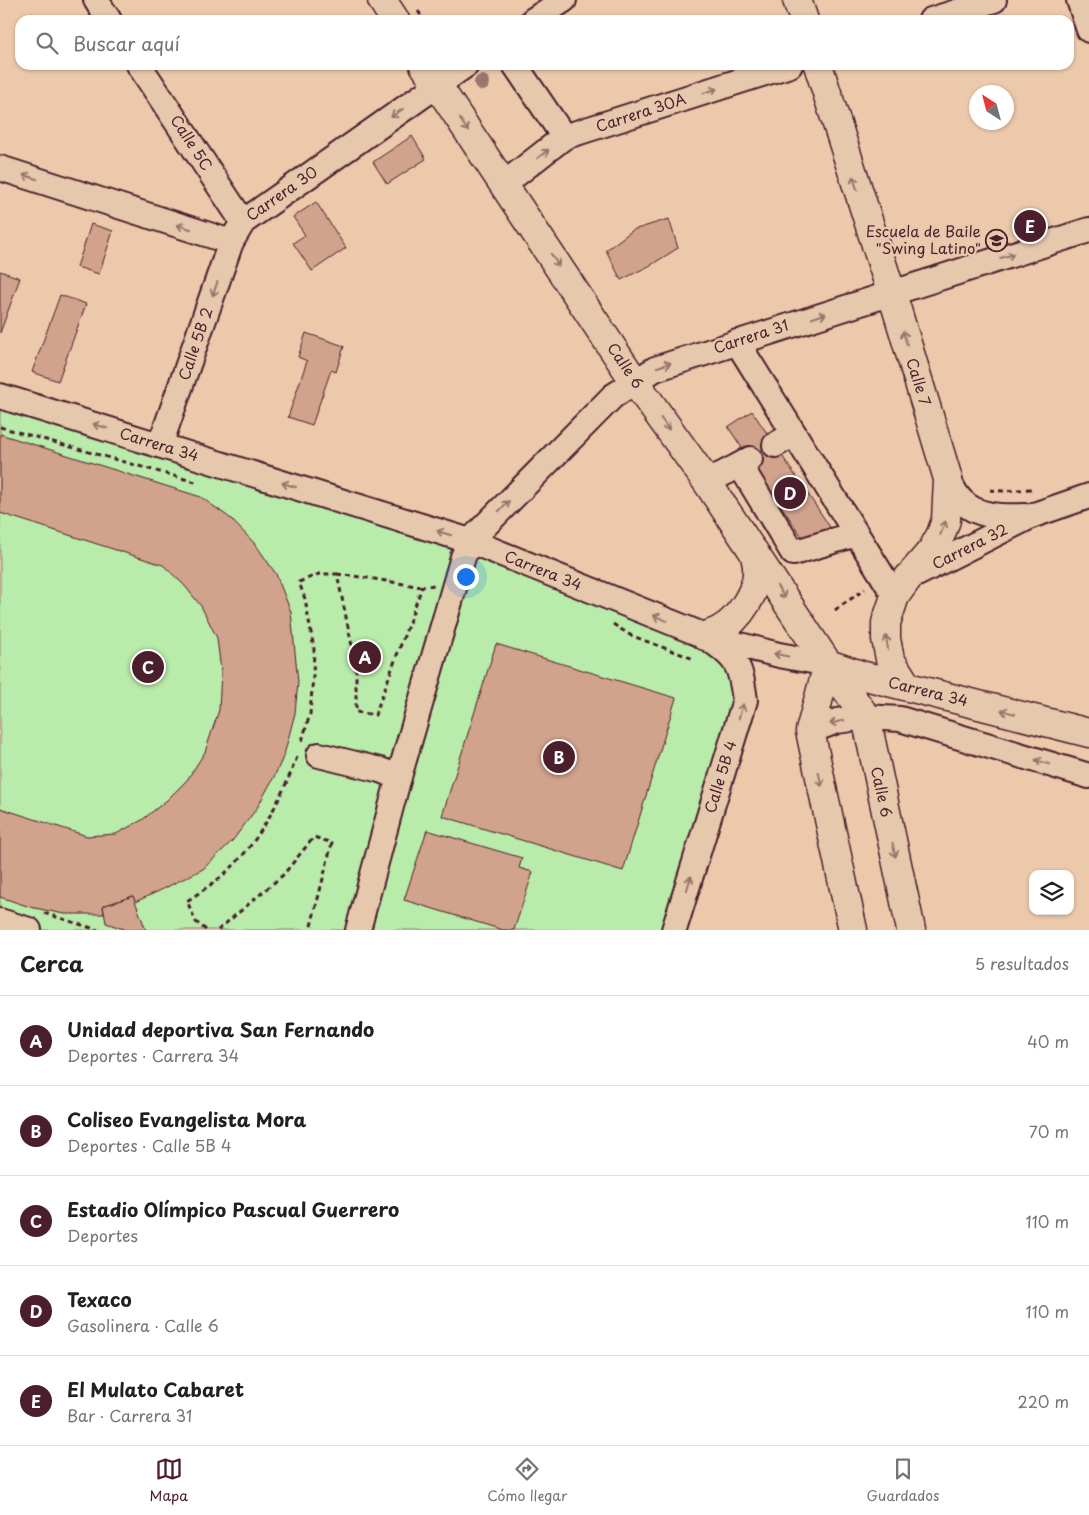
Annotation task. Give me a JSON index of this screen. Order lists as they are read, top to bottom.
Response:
{
  "streets": {
    "main road": ["Calle 6", "Calle 7", "Carrera 34"],
    "street": [
      "Carrera 30A",
      "Calle 5C",
      "Carrera 30",
      "Carrera 31",
      "Calle 5B 2",
      "Carrera 32",
      "Calle 5B 4"
    ]
  },
  "crossings": [
    ["Carrera 30A", "Calle 6"],
    ["Calle 5C", "Carrera 30"],
    ["Carrera 30", "Calle 5B 2"],
    ["Carrera 30", "Calle 6"],
    ["Carrera 31", "Calle 6"],
    ["Carrera 31", "Calle 7"],
    ["Carrera 31", "Carrera 34"],
    ["Calle 5B 2", "Carrera 34"],
    ["Calle 6", "Carrera 34"],
    ["Calle 7", "Carrera 34"],
    ["Calle 7", "Carrera 32"],
    ["Carrera 34", "Calle 5B 4"]
  ],
  "one_way": [
    "Carrera 30A",
    "Carrera 30",
    "Carrera 31",
    "Calle 5B 2",
    "Calle 6",
    "Calle 7",
    "Carrera 34",
    "Calle 5B 4"
  ],
  "places": {
    "school or university": ["Escuela de Baile \"Swing Latino\""]
  },
  "north": "top left",
  "page": {
    "search": "Buscar aquí",
    "pins": [
      "E",
      "D",
      "A",
      "C",
      "B"
    ],
    "heading": ["Cerca", "5 resultados"],
    "list": [
      {
        "mark": "A",
        "name": "Unidad deportiva San Fernando",
        "note": "Deportes · Carrera 34",
        "value": "40 m"
      },
      {
        "mark": "B",
        "name": "Coliseo Evangelista Mora",
        "note": "Deportes · Calle 5B 4",
        "value": "70 m"
      },
      {
        "mark": "C",
        "name": "Estadio Olímpico Pascual Guerrero",
        "note": "Deportes",
        "value": "110 m"
      },
      {
        "mark": "D",
        "name": "Texaco",
        "note": "Gasolinera · Calle 6",
        "value": "110 m"
      },
      {
        "mark": "E",
        "name": "El Mulato Cabaret",
        "note": "Bar · Carrera 31",
        "value": "220 m"
      }
    ],
    "nav": ["Mapa", "Cómo llegar", "Guardados"]
  }
}
